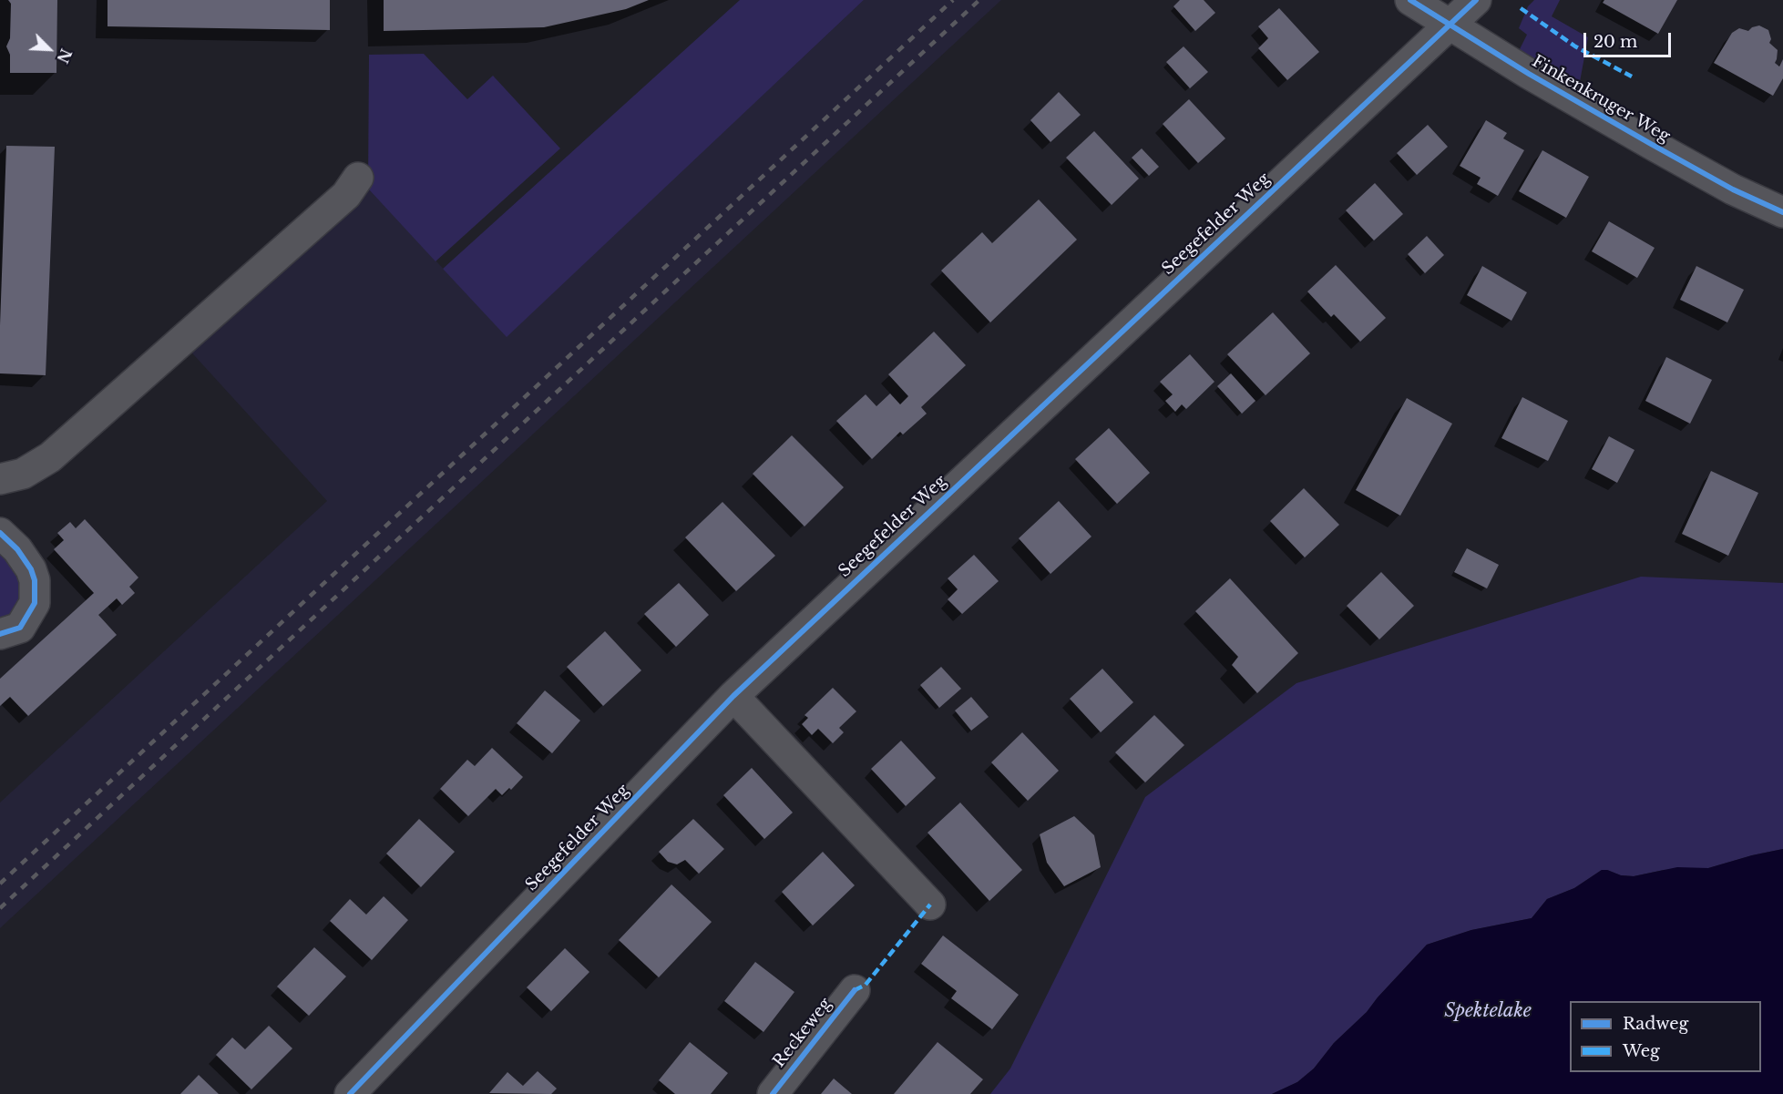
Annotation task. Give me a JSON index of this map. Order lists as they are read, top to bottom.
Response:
{
  "streets": {
    "street": ["Finkenkruger Weg", "Seegefelder Weg", "Reckeweg"]
  },
  "crossings": [
    ["Finkenkruger Weg", "Seegefelder Weg"]
  ],
  "water": ["Spektelake"],
  "legend": ["Radweg", "Weg"],
  "scale_bar": "20 m",
  "north": "bottom right"
}
